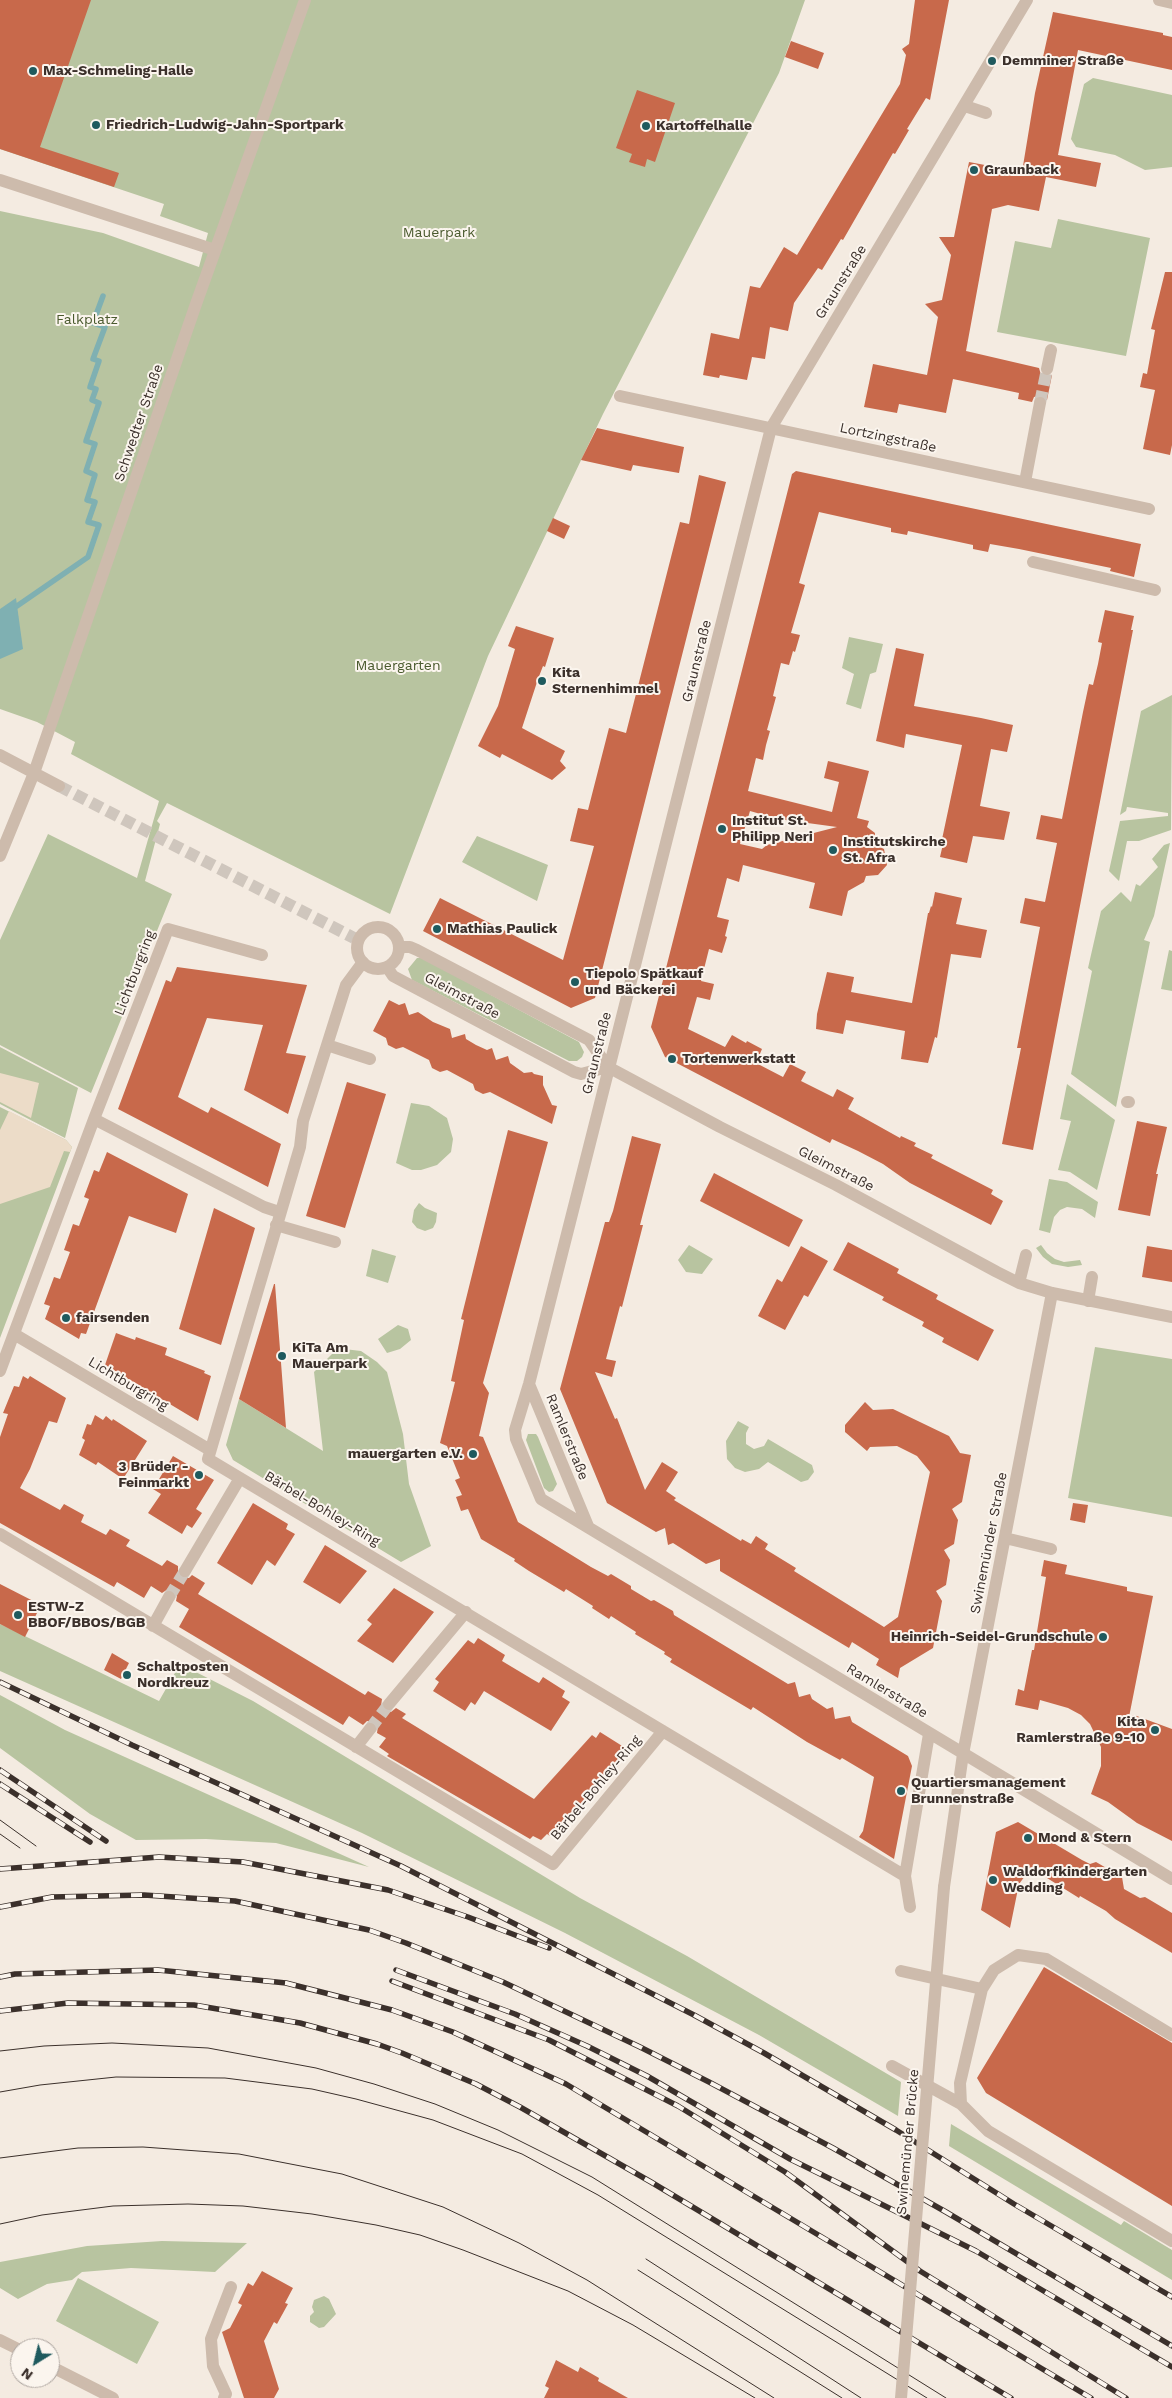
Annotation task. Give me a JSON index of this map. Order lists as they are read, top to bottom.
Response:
{
  "streets": {
    "street": [
      "Graunstraße",
      "Schwedter Straße",
      "Lortzingstraße",
      "Lichtburgring",
      "Gleimstraße",
      "Ramlerstraße",
      "Bärbel-Bohley-Ring",
      "Swinemünder Straße",
      "Swinemünder Brücke"
    ]
  },
  "crossings": [
    ["Graunstraße", "Lortzingstraße"],
    ["Graunstraße", "Gleimstraße"],
    ["Graunstraße", "Ramlerstraße"],
    ["Lichtburgring", "Bärbel-Bohley-Ring"],
    ["Gleimstraße", "Swinemünder Straße"],
    ["Ramlerstraße", "Swinemünder Straße"],
    ["Swinemünder Straße", "Swinemünder Brücke"]
  ],
  "parks": ["Mauerpark", "Falkplatz", "Mauergarten"],
  "places": [
    "Demminer Straße",
    "Max-Schmeling-Halle",
    "Friedrich-Ludwig-Jahn-Sportpark",
    "Kartoffelhalle",
    "Graunback",
    "Kita Sternenhimmel",
    "Institut St. Philipp Neri",
    "Institutskirche St. Afra",
    "Mathias Paulick",
    "Tiepolo Spätkauf und Bäckerei",
    "Tortenwerkstatt",
    "fairsenden",
    "KiTa Am Mauerpark",
    "mauergarten e.V.",
    "3 Brüder - Feinmarkt",
    "ESTW-Z BBOF/BBOS/BGB",
    "Heinrich-Seidel-Grundschule",
    "Schaltposten Nordkreuz",
    "Kita Ramlerstraße 9-10",
    "Quartiersmanagement Brunnenstraße",
    "Mond & Stern",
    "Waldorfkindergarten Wedding"
  ],
  "north": "bottom left"
}
